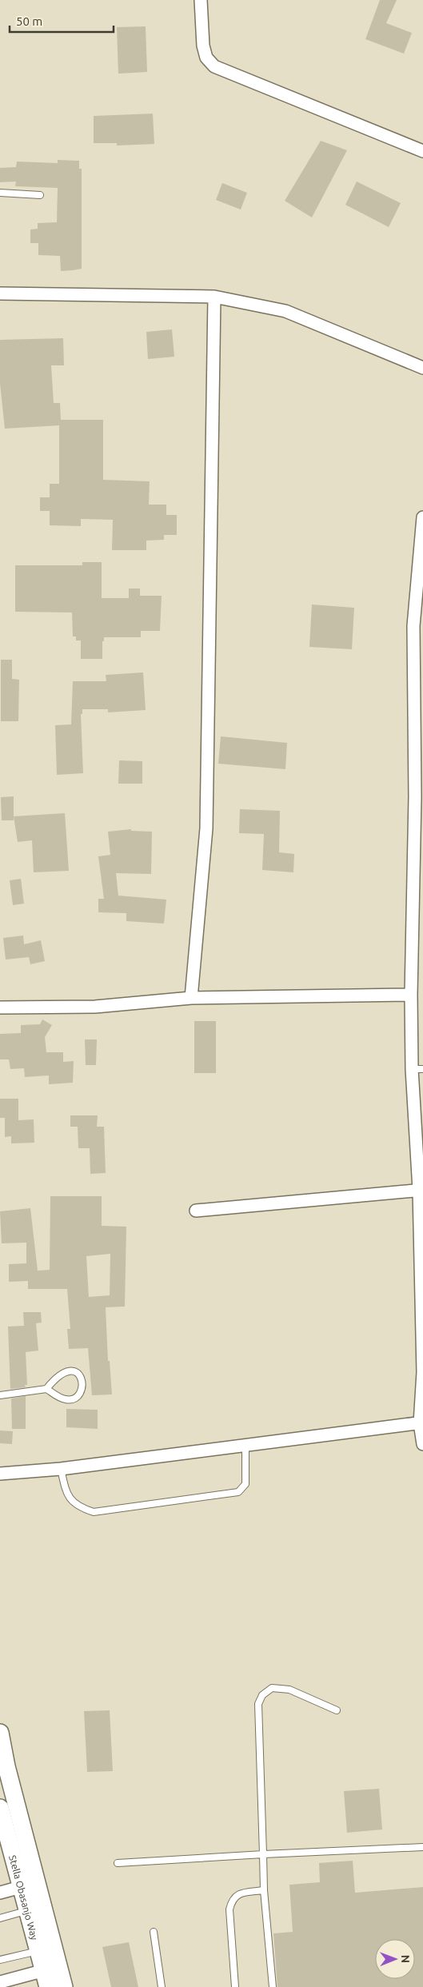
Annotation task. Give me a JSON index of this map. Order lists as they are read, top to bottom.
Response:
{
  "streets": {
    "street": ["Stella Obasanjo Way"]
  },
  "scale_bar": "50 m",
  "north": "right"
}
